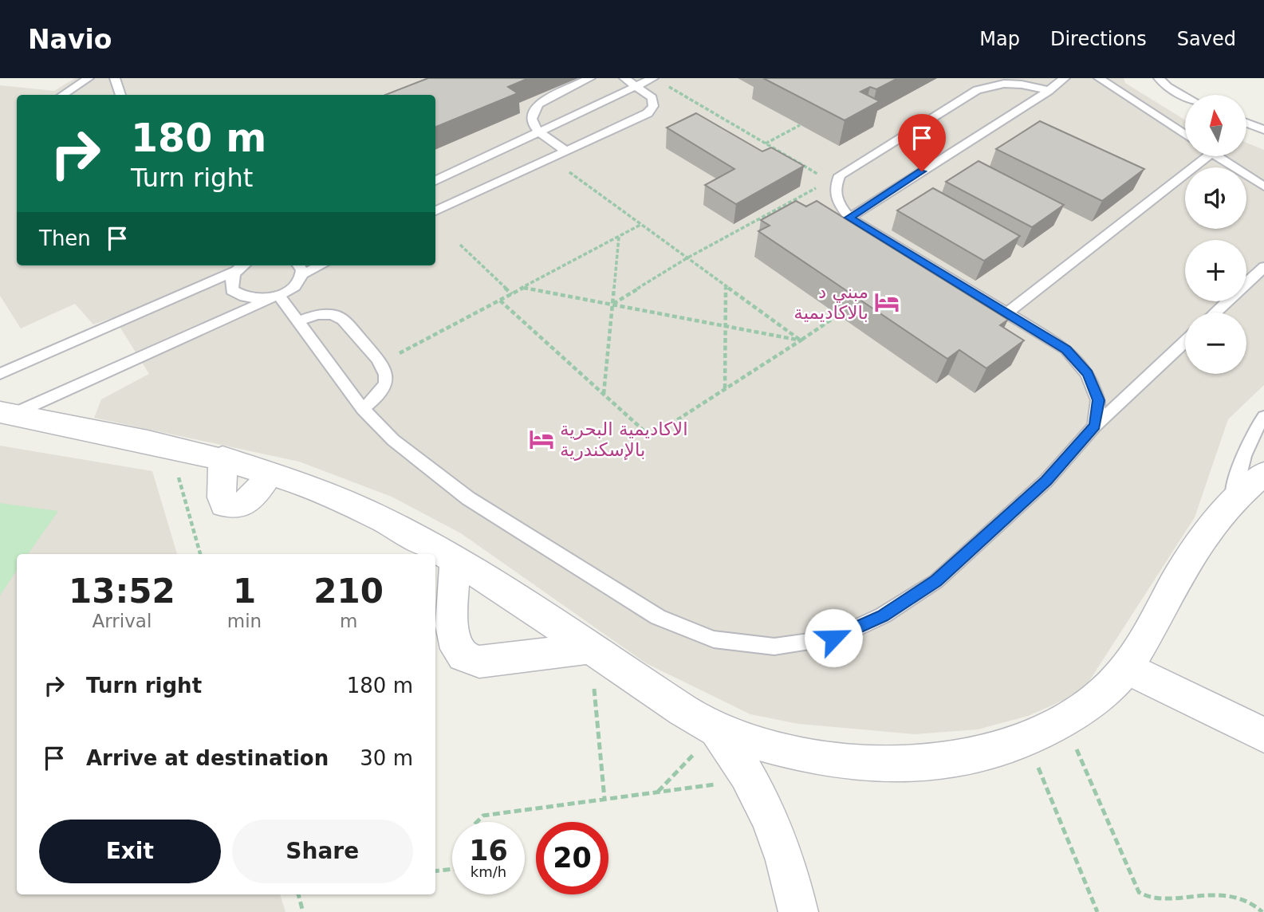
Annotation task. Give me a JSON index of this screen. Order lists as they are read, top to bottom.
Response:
{
  "places": {
    "hotel": ["مبني د بالاكاديمية", "الاكاديمية البحرية بالإسكندرية"]
  },
  "north": "top",
  "page": {
    "header": "Navio",
    "nav": ["Map", "Directions", "Saved"],
    "map_buttons": ["+", "−"],
    "turn": ["180 m", "Turn right"],
    "then": "Then",
    "eta": [
      "13:52",
      "Arrival",
      "1",
      "min",
      "210",
      "m"
    ],
    "list": [
      {
        "name": "Turn right",
        "value": "180 m"
      },
      {
        "name": "Arrive at destination",
        "value": "30 m"
      }
    ],
    "buttons": ["Exit", "Share"],
    "speed": "16 km/h",
    "limit": "20"
  }
}
